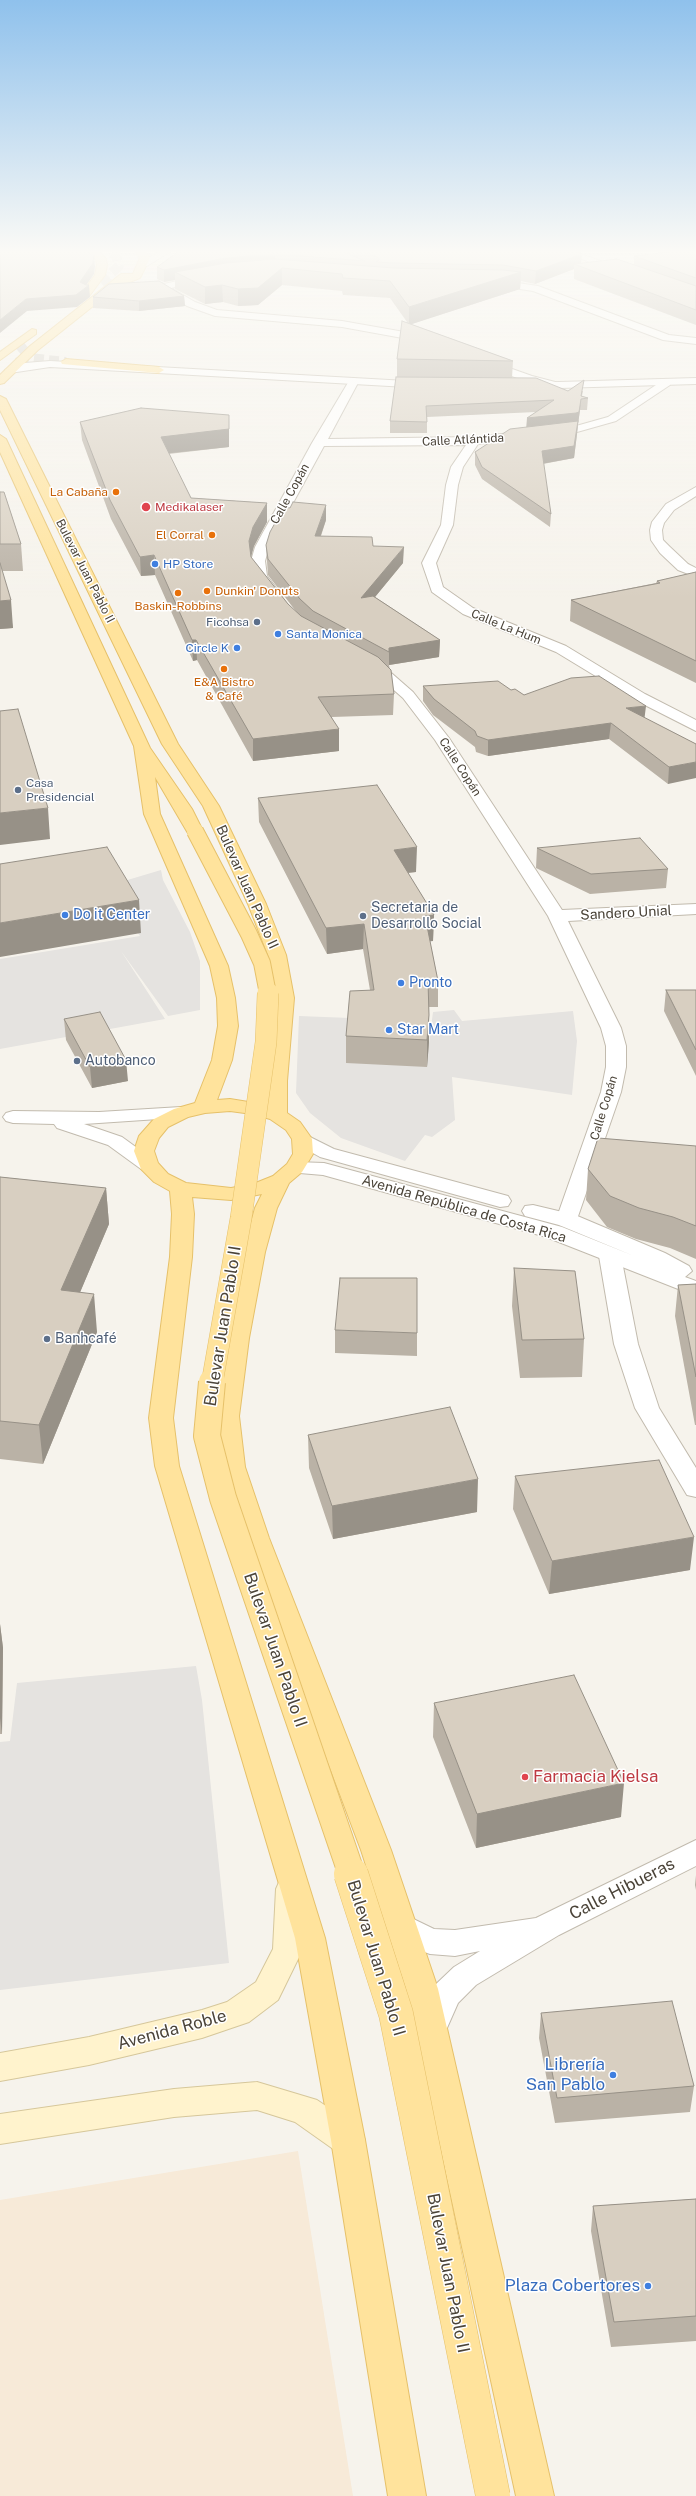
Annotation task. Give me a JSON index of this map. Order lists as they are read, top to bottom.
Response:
{
  "streets": {
    "main road": ["Bulevar Juan Pablo II", "Avenida Roble"],
    "street": [
      "Calle Atlántida",
      "Calle Copán",
      "Calle La Hum",
      "Sandero Unial",
      "Avenida República de Costa Rica",
      "Calle Hibueras"
    ]
  },
  "crossings": [
    ["Calle Atlántida", "Calle Copán"],
    ["Calle Atlántida", "Calle La Hum"],
    ["Calle Copán", "Sandero Unial"],
    ["Calle Copán", "Avenida República de Costa Rica"],
    ["Bulevar Juan Pablo II", "Avenida República de Costa Rica"]
  ],
  "places": [
    "La Cabaña",
    "Medikalaser",
    "El Corral",
    "HP Store",
    "Dunkin' Donuts",
    "Baskin-Robbins",
    "Ficohsa",
    "Santa Monica",
    "Circle K",
    "E&A Bistro & Café",
    "Casa Presidencial",
    "Do it Center",
    "Secretaria de Desarrollo Social",
    "Pronto",
    "Star Mart",
    "Autobanco",
    "Banhcafé",
    "Farmacia Kielsa",
    "Librería San Pablo",
    "Plaza Cobertores"
  ]
}
